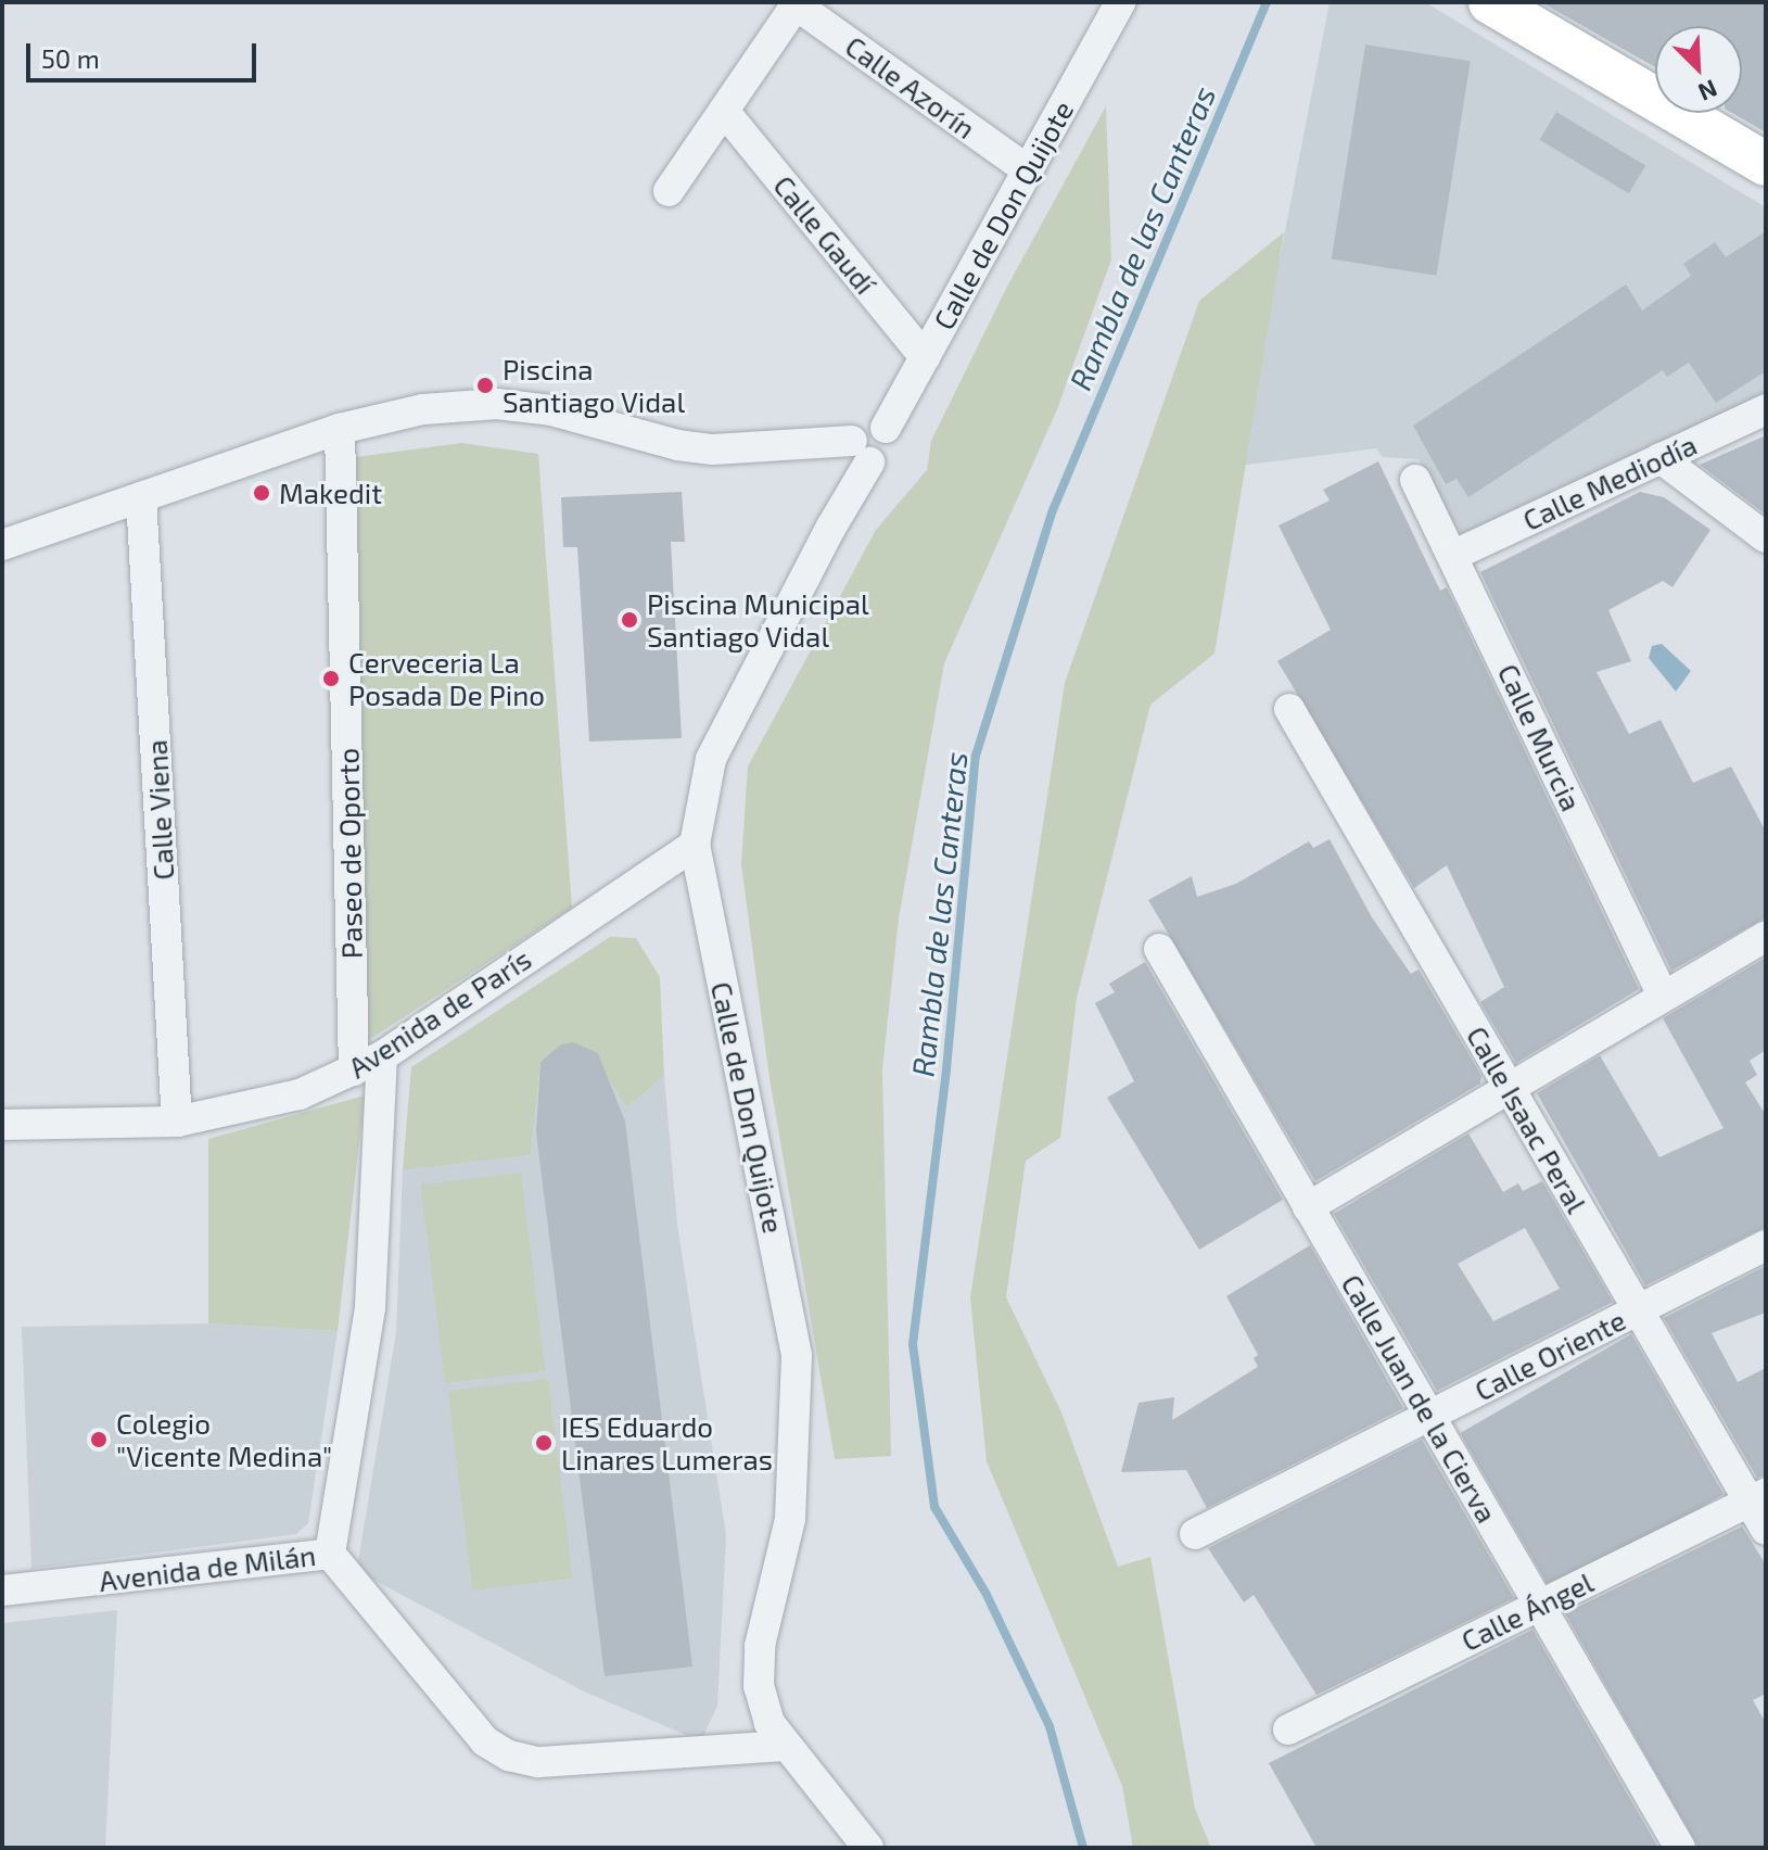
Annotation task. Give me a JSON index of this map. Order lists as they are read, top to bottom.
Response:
{
  "streets": {
    "street": [
      "Calle Azorín",
      "Calle de Don Quijote",
      "Calle Gaudí",
      "Calle Mediodía",
      "Calle Murcia",
      "Calle Viena",
      "Paseo de Oporto",
      "Avenida de París",
      "Calle Isaac Peral",
      "Calle Oriente",
      "Calle Juan de la Cierva",
      "Avenida de Milán",
      "Calle Ángel"
    ]
  },
  "crossings": [
    ["Calle Azorín", "Calle de Don Quijote"],
    ["Calle de Don Quijote", "Calle Gaudí"],
    ["Calle de Don Quijote", "Avenida de París"],
    ["Calle Mediodía", "Calle Murcia"],
    ["Calle Viena", "Avenida de París"],
    ["Paseo de Oporto", "Avenida de París"],
    ["Avenida de París", "Avenida de Milán"],
    ["Calle Isaac Peral", "Calle Oriente"],
    ["Calle Isaac Peral", "Calle Ángel"],
    ["Calle Oriente", "Calle Juan de la Cierva"],
    ["Calle Juan de la Cierva", "Calle Ángel"]
  ],
  "water": ["Rambla de las Canteras"],
  "places": [
    "Piscina Santiago Vidal",
    "Makedit",
    "Piscina Municipal Santiago Vidal",
    "Cerveceria La Posada De Pino",
    "Colegio \"Vicente Medina\"",
    "IES Eduardo Linares Lumeras"
  ],
  "scale_bar": "50 m",
  "north": "bottom right"
}
